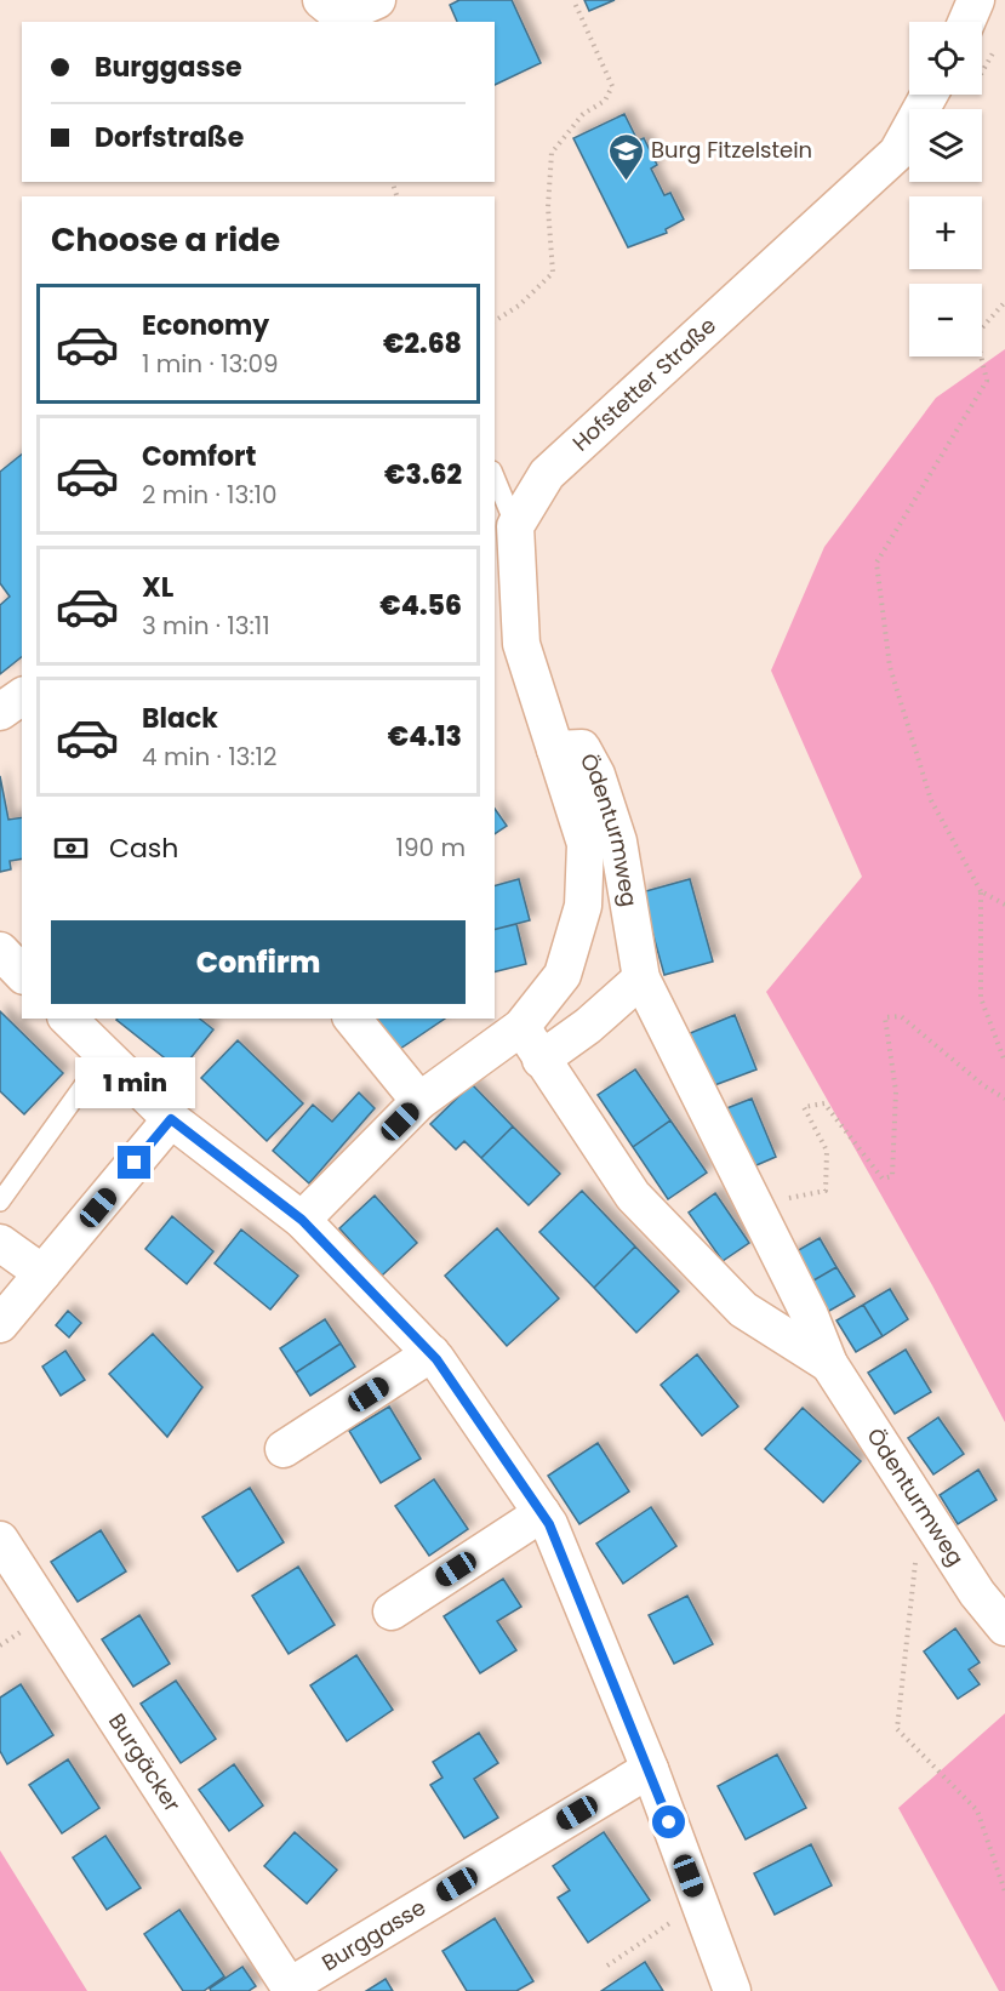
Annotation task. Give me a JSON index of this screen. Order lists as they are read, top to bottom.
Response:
{
  "streets": {
    "street": [
      "Hofstetter Straße",
      "Ödenturmweg",
      "Burgäcker",
      "Burggasse"
    ]
  },
  "crossings": [
    ["Burgäcker", "Burggasse"]
  ],
  "places": {
    "school or university": ["Burg Fitzelstein"]
  },
  "page": {
    "map_buttons": ["+", "−"],
    "banner": ["Burggasse", "Dorfstraße"],
    "heading": "Choose a ride",
    "list": [
      {
        "name": "Economy",
        "note": "1 min · 13:09",
        "value": "€2.68"
      },
      {
        "name": "Comfort",
        "note": "2 min · 13:10",
        "value": "€3.62"
      },
      {
        "name": "XL",
        "note": "3 min · 13:11",
        "value": "€4.56"
      },
      {
        "name": "Black",
        "note": "4 min · 13:12",
        "value": "€4.13"
      }
    ],
    "pay": ["Cash", "190 m"],
    "buttons": "Confirm",
    "bubble": "1 min"
  }
}
